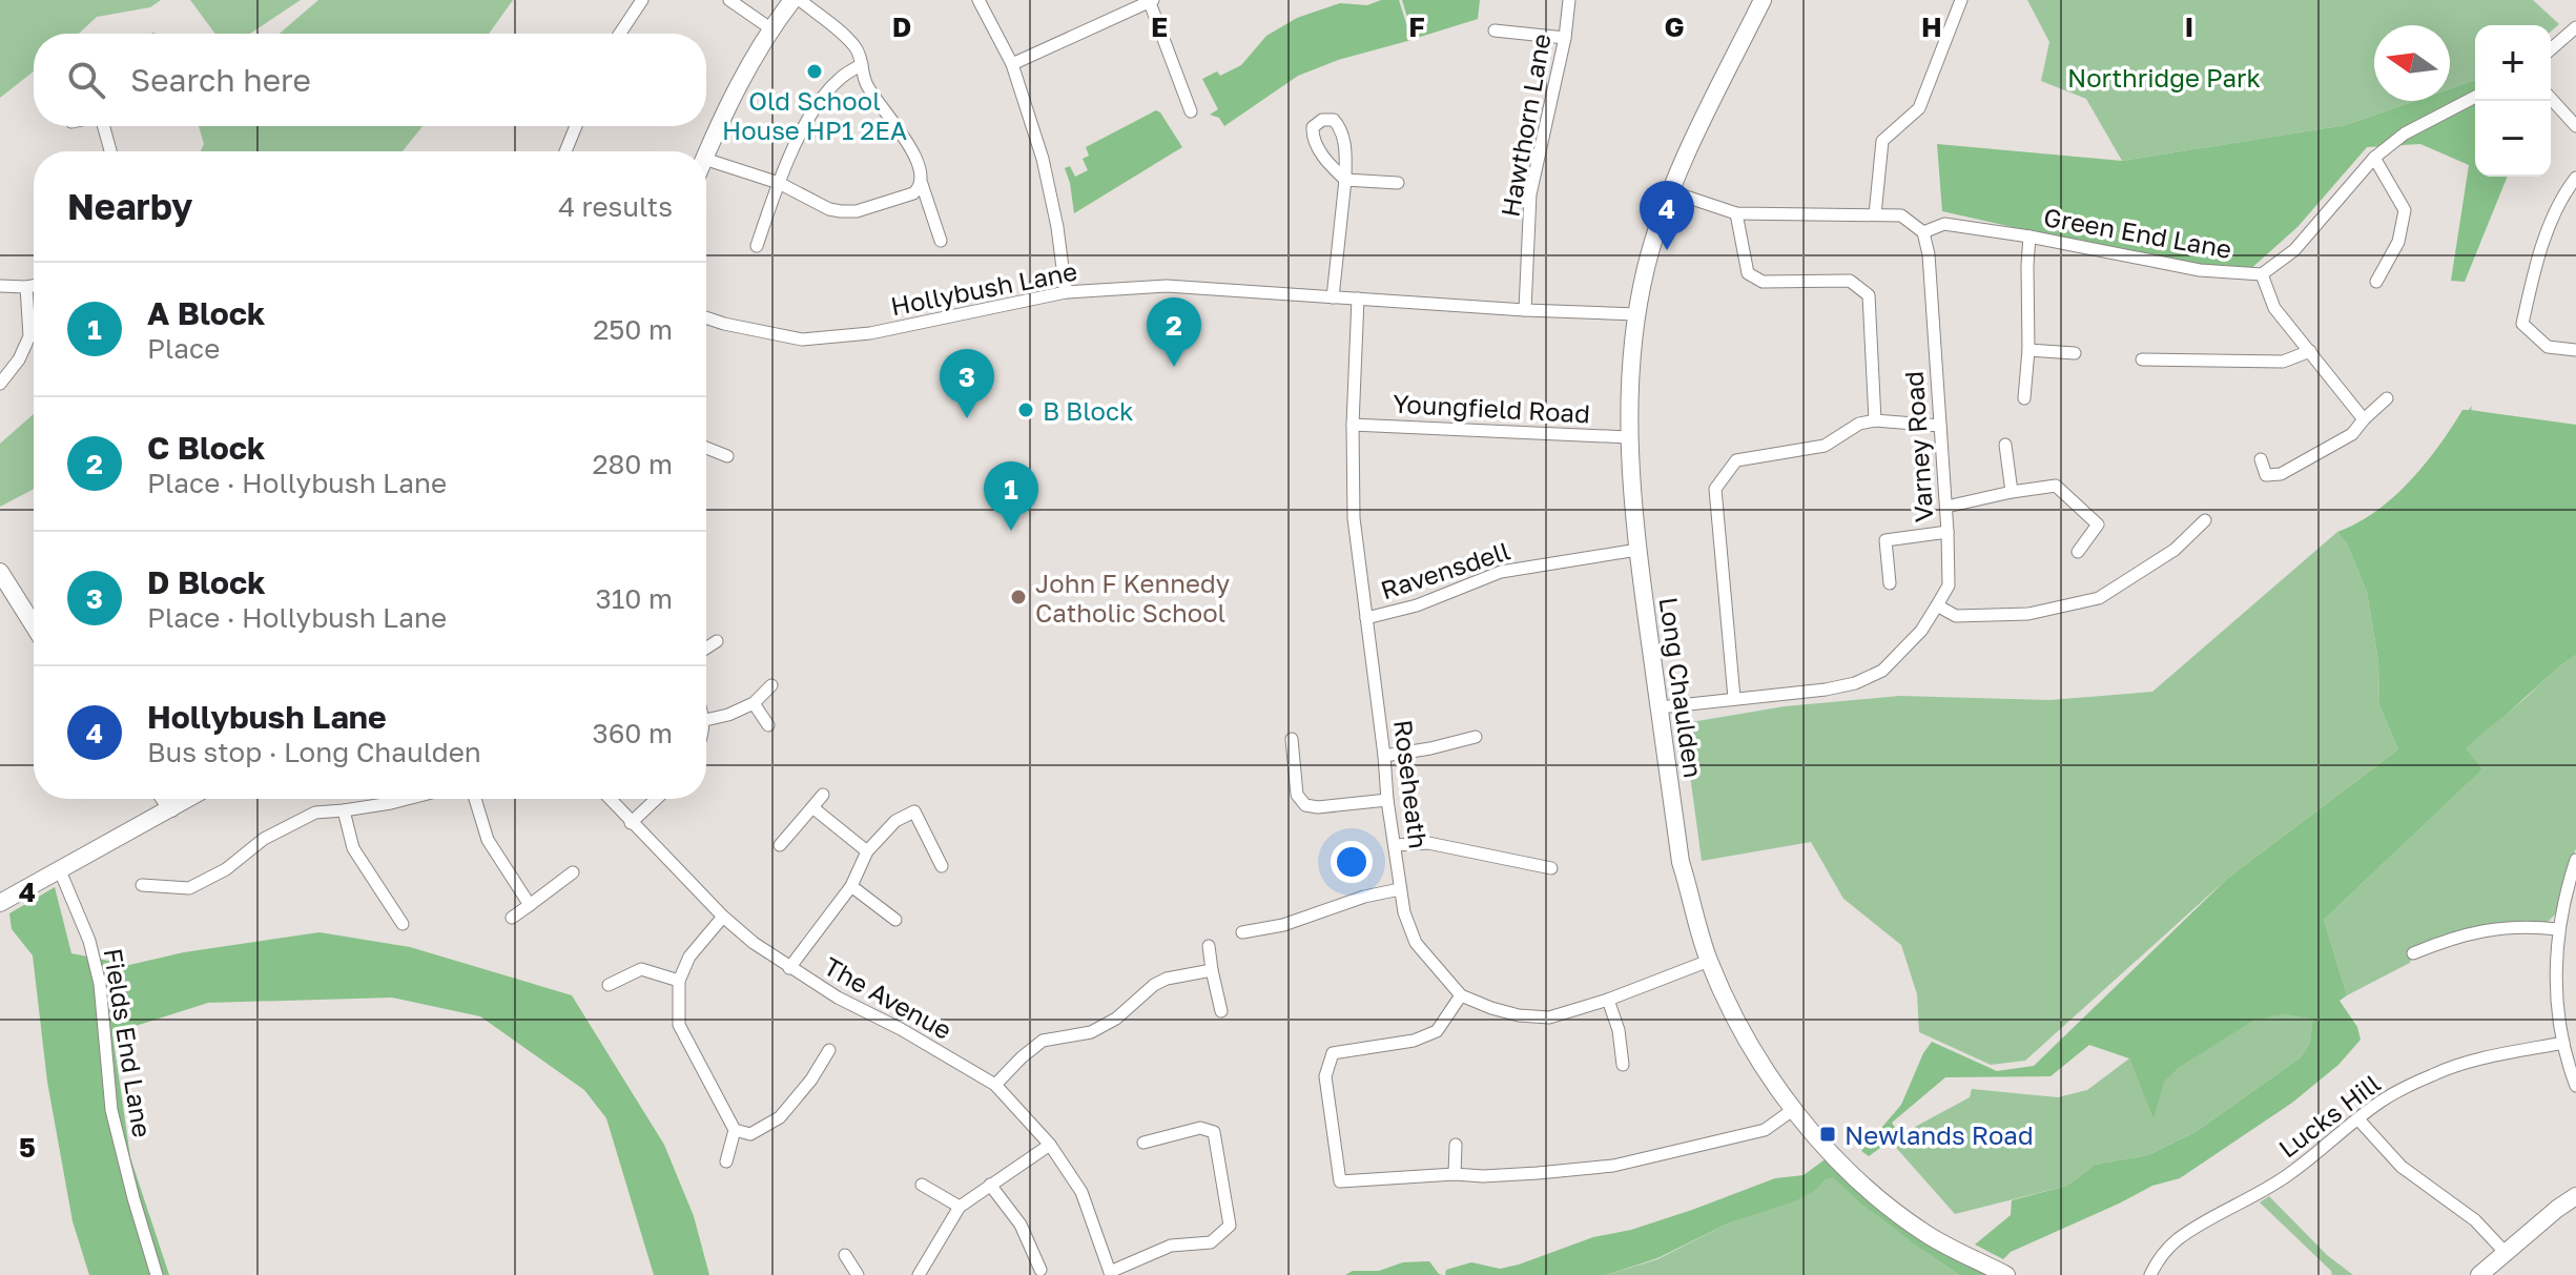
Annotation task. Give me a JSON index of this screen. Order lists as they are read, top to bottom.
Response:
{
  "streets": {
    "street": [
      "Hawthorn Lane",
      "Green End Lane",
      "Hollybush Lane",
      "Youngfield Road",
      "Varney Road",
      "Ravensdell",
      "Long Chaulden",
      "Roseheath",
      "The Avenue",
      "Fields End Lane",
      "Lucks Hill"
    ]
  },
  "crossings": [
    ["Hawthorn Lane", "Hollybush Lane"],
    ["Green End Lane", "Varney Road"],
    ["Hollybush Lane", "Long Chaulden"],
    ["Hollybush Lane", "Roseheath"],
    ["Youngfield Road", "Long Chaulden"],
    ["Youngfield Road", "Roseheath"],
    ["Varney Road", "Long Chaulden"],
    ["Ravensdell", "Long Chaulden"],
    ["Ravensdell", "Roseheath"],
    ["Long Chaulden", "Roseheath"]
  ],
  "parks": ["Northridge Park"],
  "places": {
    "other": ["Old School House HP1 2EA", "B Block", "John F Kennedy Catholic School"],
    "transit": ["Newlands Road"]
  },
  "north": "left",
  "page": {
    "map_buttons": ["+", "−"],
    "search": "Search here",
    "heading": ["Nearby", "4 results"],
    "pins": [
      "4",
      "2",
      "3",
      "1"
    ],
    "list": [
      {
        "mark": "1",
        "name": "A Block",
        "note": "Place",
        "value": "250 m"
      },
      {
        "mark": "2",
        "name": "C Block",
        "note": "Place · Hollybush Lane",
        "value": "280 m"
      },
      {
        "mark": "3",
        "name": "D Block",
        "note": "Place · Hollybush Lane",
        "value": "310 m"
      },
      {
        "mark": "4",
        "name": "Hollybush Lane",
        "note": "Bus stop · Long Chaulden",
        "value": "360 m"
      }
    ]
  },
  "grid": {
    "columns": [
      "D",
      "E",
      "F",
      "G",
      "H",
      "I"
    ],
    "rows": ["4", "5"]
  }
}
